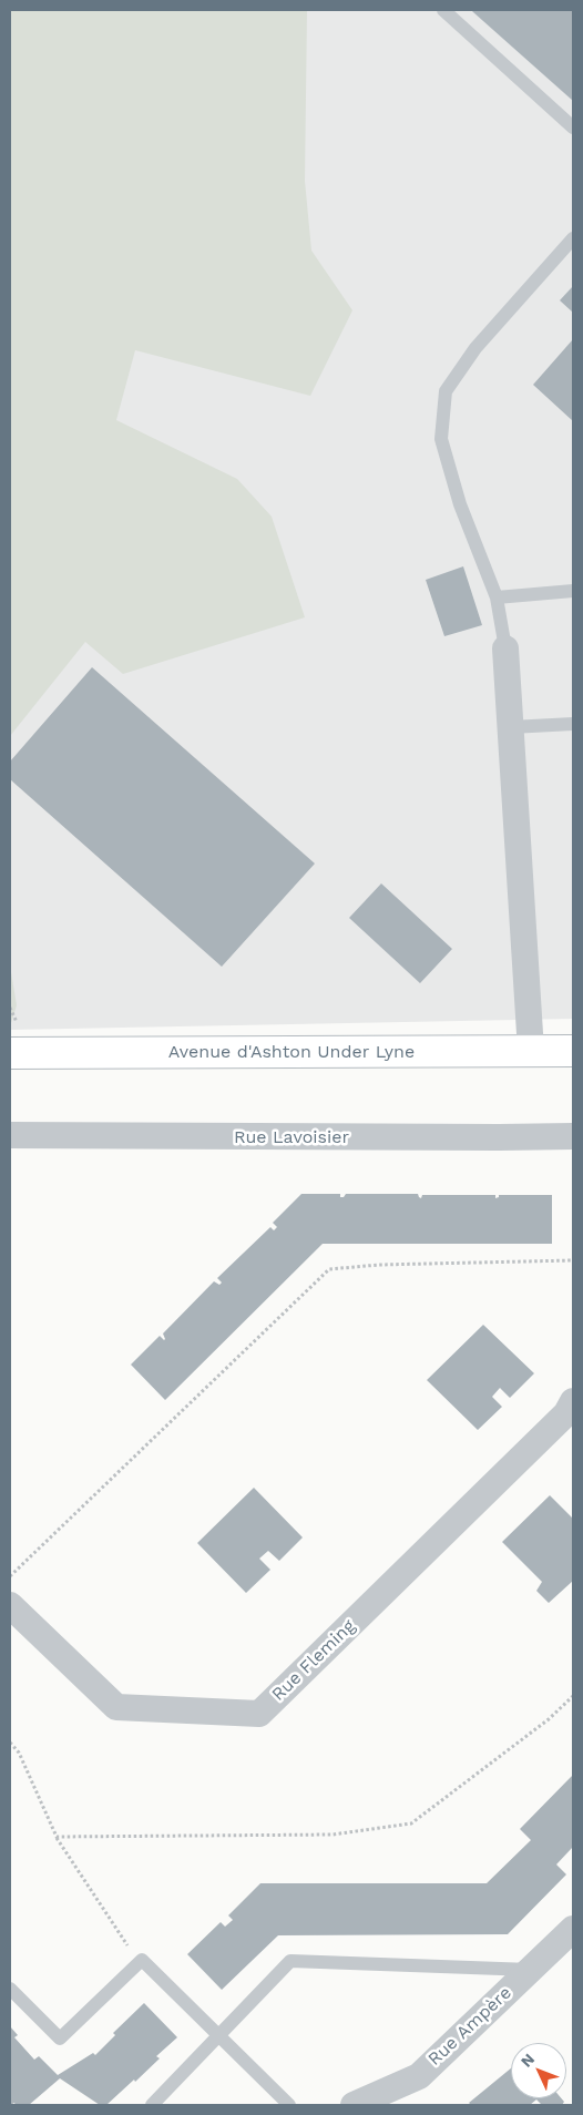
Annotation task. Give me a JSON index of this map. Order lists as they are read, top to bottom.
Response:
{
  "streets": {
    "street": [
      "Avenue d'Ashton Under Lyne",
      "Rue Lavoisier",
      "Rue Fleming",
      "Rue Ampère"
    ]
  },
  "north": "top left"
}
